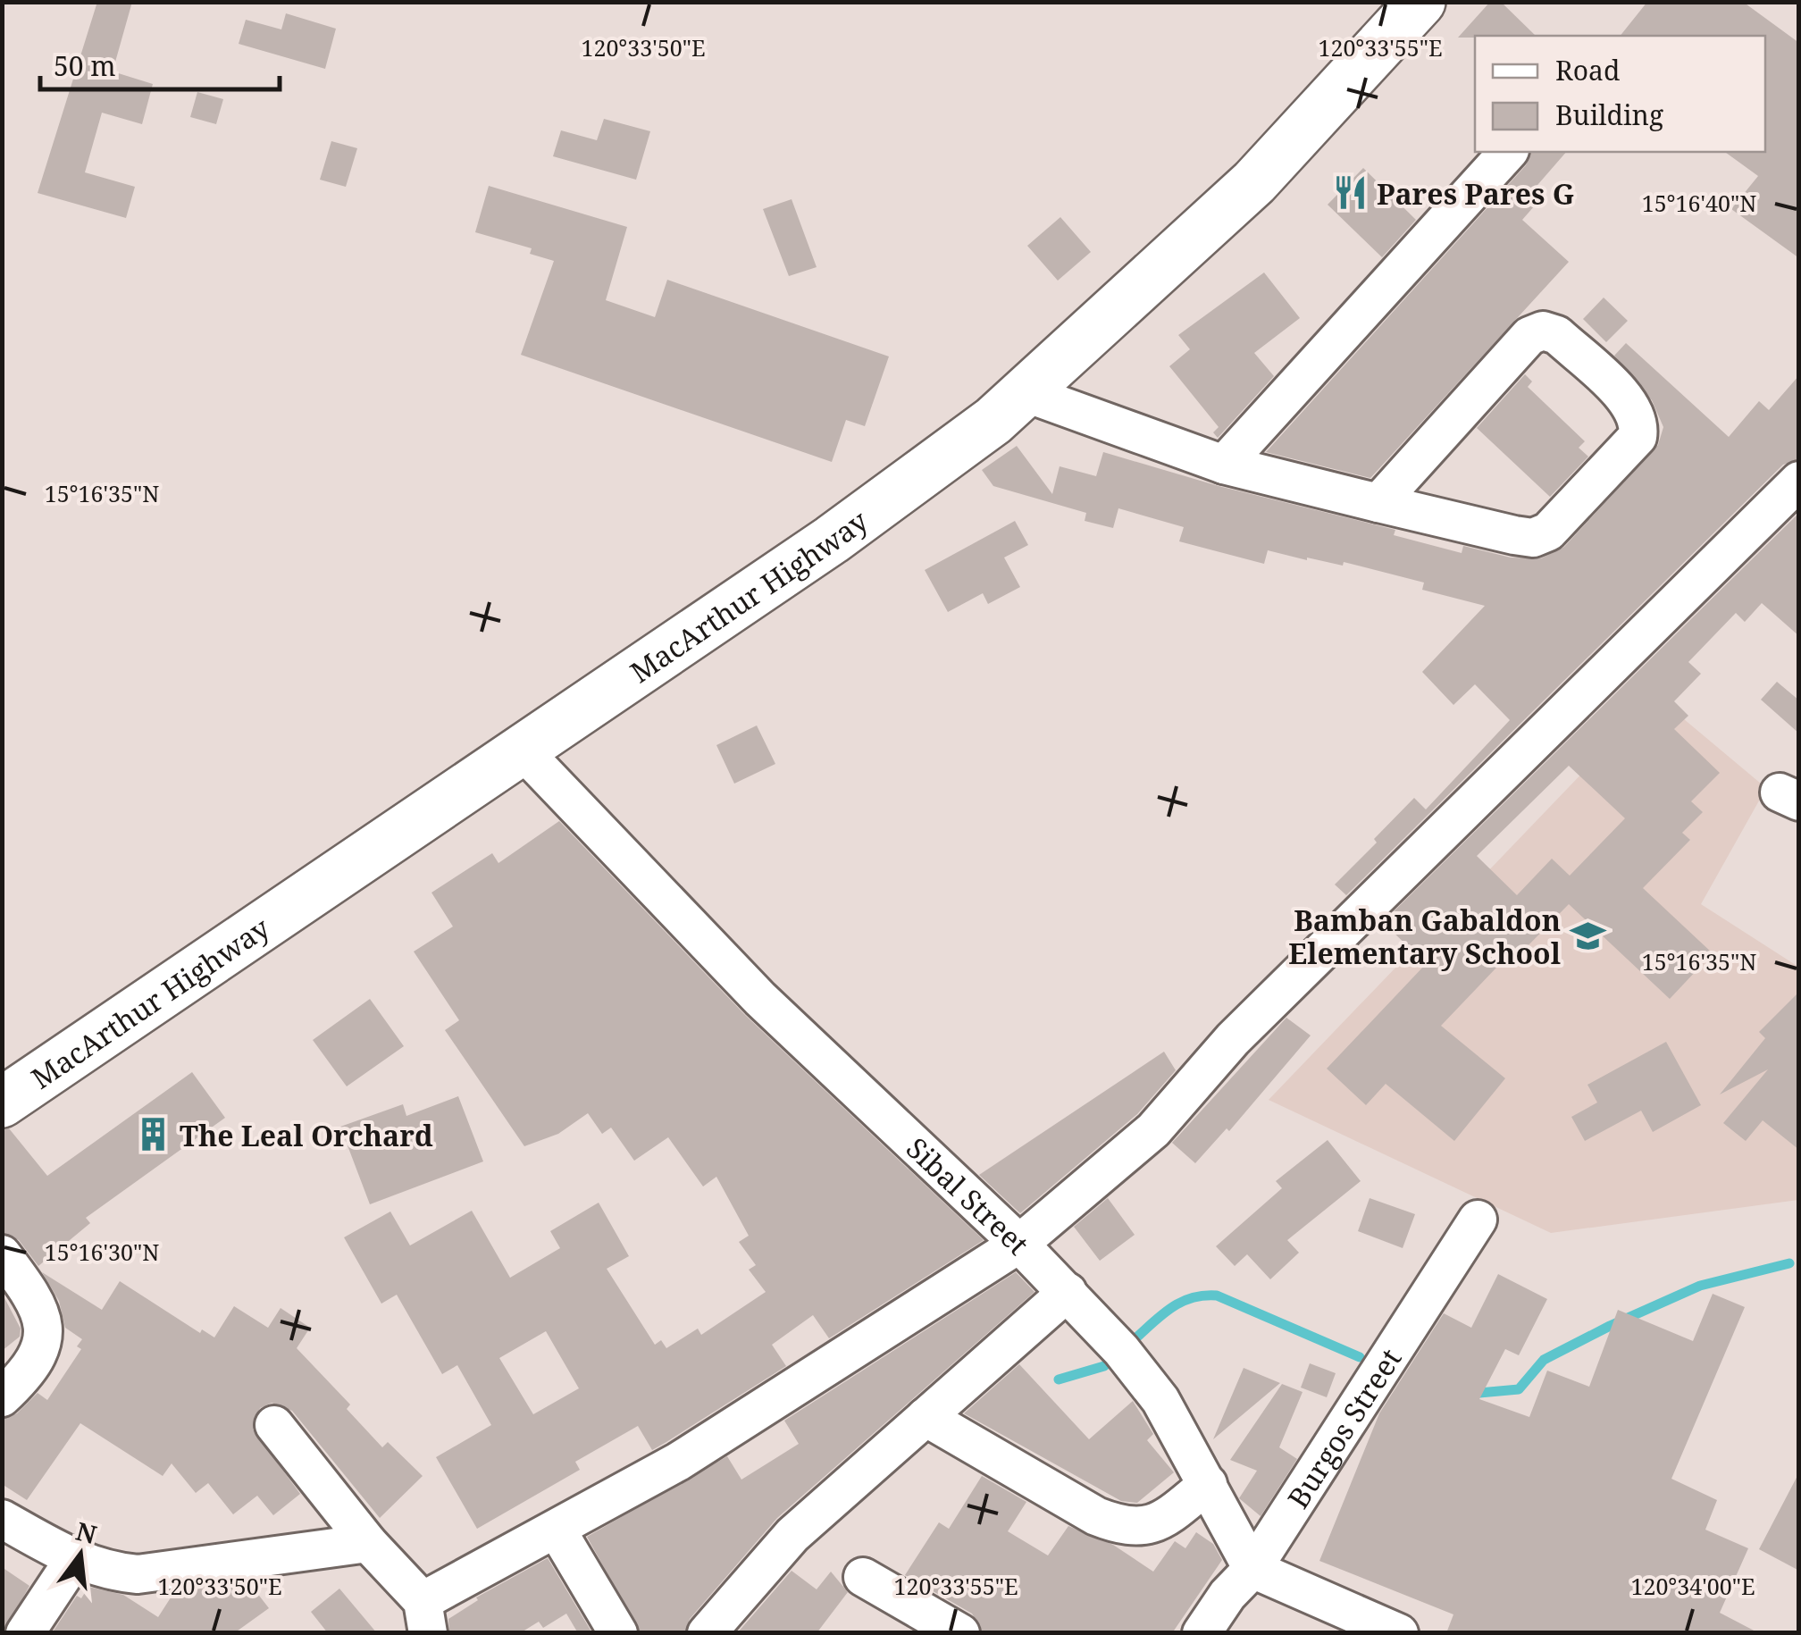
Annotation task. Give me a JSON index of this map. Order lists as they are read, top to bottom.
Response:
{
  "streets": {
    "highway": ["MacArthur Highway"],
    "street": ["Sibal Street", "Burgos Street"]
  },
  "crossings": [
    ["MacArthur Highway", "Sibal Street"],
    ["Sibal Street", "Burgos Street"]
  ],
  "places": {
    "restaurant": ["Pares Pares G"],
    "school or university": ["Bamban Gabaldon Elementary School"],
    "building": ["The Leal Orchard"]
  },
  "legend": ["Road", "Building"],
  "scale_bar": "50 m",
  "north": "top",
  "coordinates": [
    "120°33'50\"E",
    "120°33'55\"E",
    "15°16'40\"N",
    "15°16'35\"N",
    "15°16'30\"N",
    "120°34'00\"E"
  ]
}
